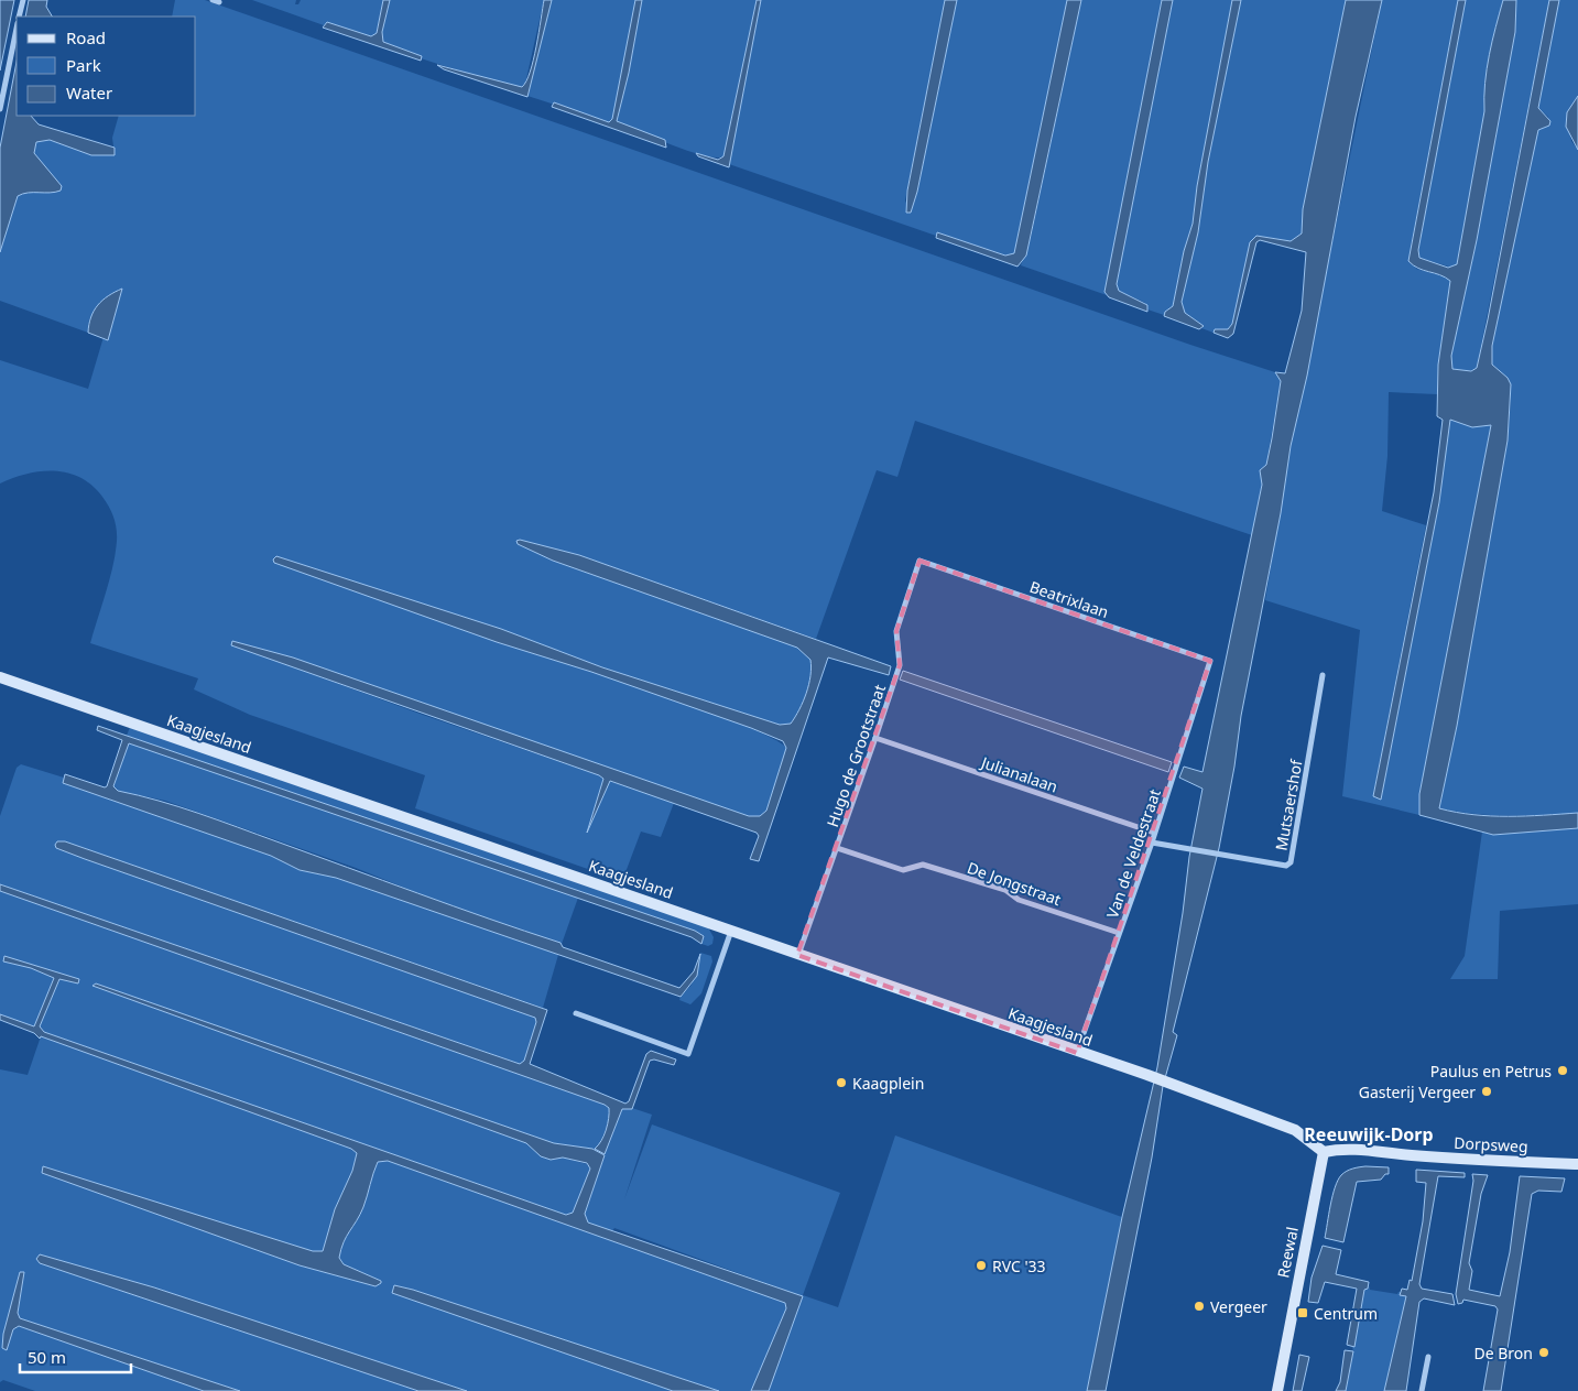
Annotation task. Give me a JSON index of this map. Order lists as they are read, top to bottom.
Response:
{
  "streets": {
    "street": [
      "Beatrixlaan",
      "Kaagjesland",
      "Hugo de Grootstraat",
      "Julianalaan",
      "Mutsaershof",
      "Van de Veldestraat",
      "De Jongstraat",
      "Dorpsweg",
      "Reewal"
    ]
  },
  "crossings": [
    ["Beatrixlaan", "Hugo de Grootstraat"],
    ["Beatrixlaan", "Van de Veldestraat"],
    ["Kaagjesland", "Hugo de Grootstraat"],
    ["Kaagjesland", "Van de Veldestraat"],
    ["Kaagjesland", "Dorpsweg"],
    ["Kaagjesland", "Reewal"],
    ["Hugo de Grootstraat", "Julianalaan"],
    ["Hugo de Grootstraat", "De Jongstraat"],
    ["Julianalaan", "Van de Veldestraat"],
    ["Mutsaershof", "Van de Veldestraat"],
    ["Van de Veldestraat", "De Jongstraat"],
    ["Dorpsweg", "Reewal"]
  ],
  "districts": ["Reeuwijk-Dorp"],
  "places": {
    "other": [
      "Paulus en Petrus",
      "Kaagplein",
      "Gasterij Vergeer",
      "RVC '33",
      "Vergeer",
      "De Bron"
    ],
    "transit": ["Centrum"]
  },
  "legend": ["Road", "Park", "Water"],
  "scale_bar": "50 m"
}
